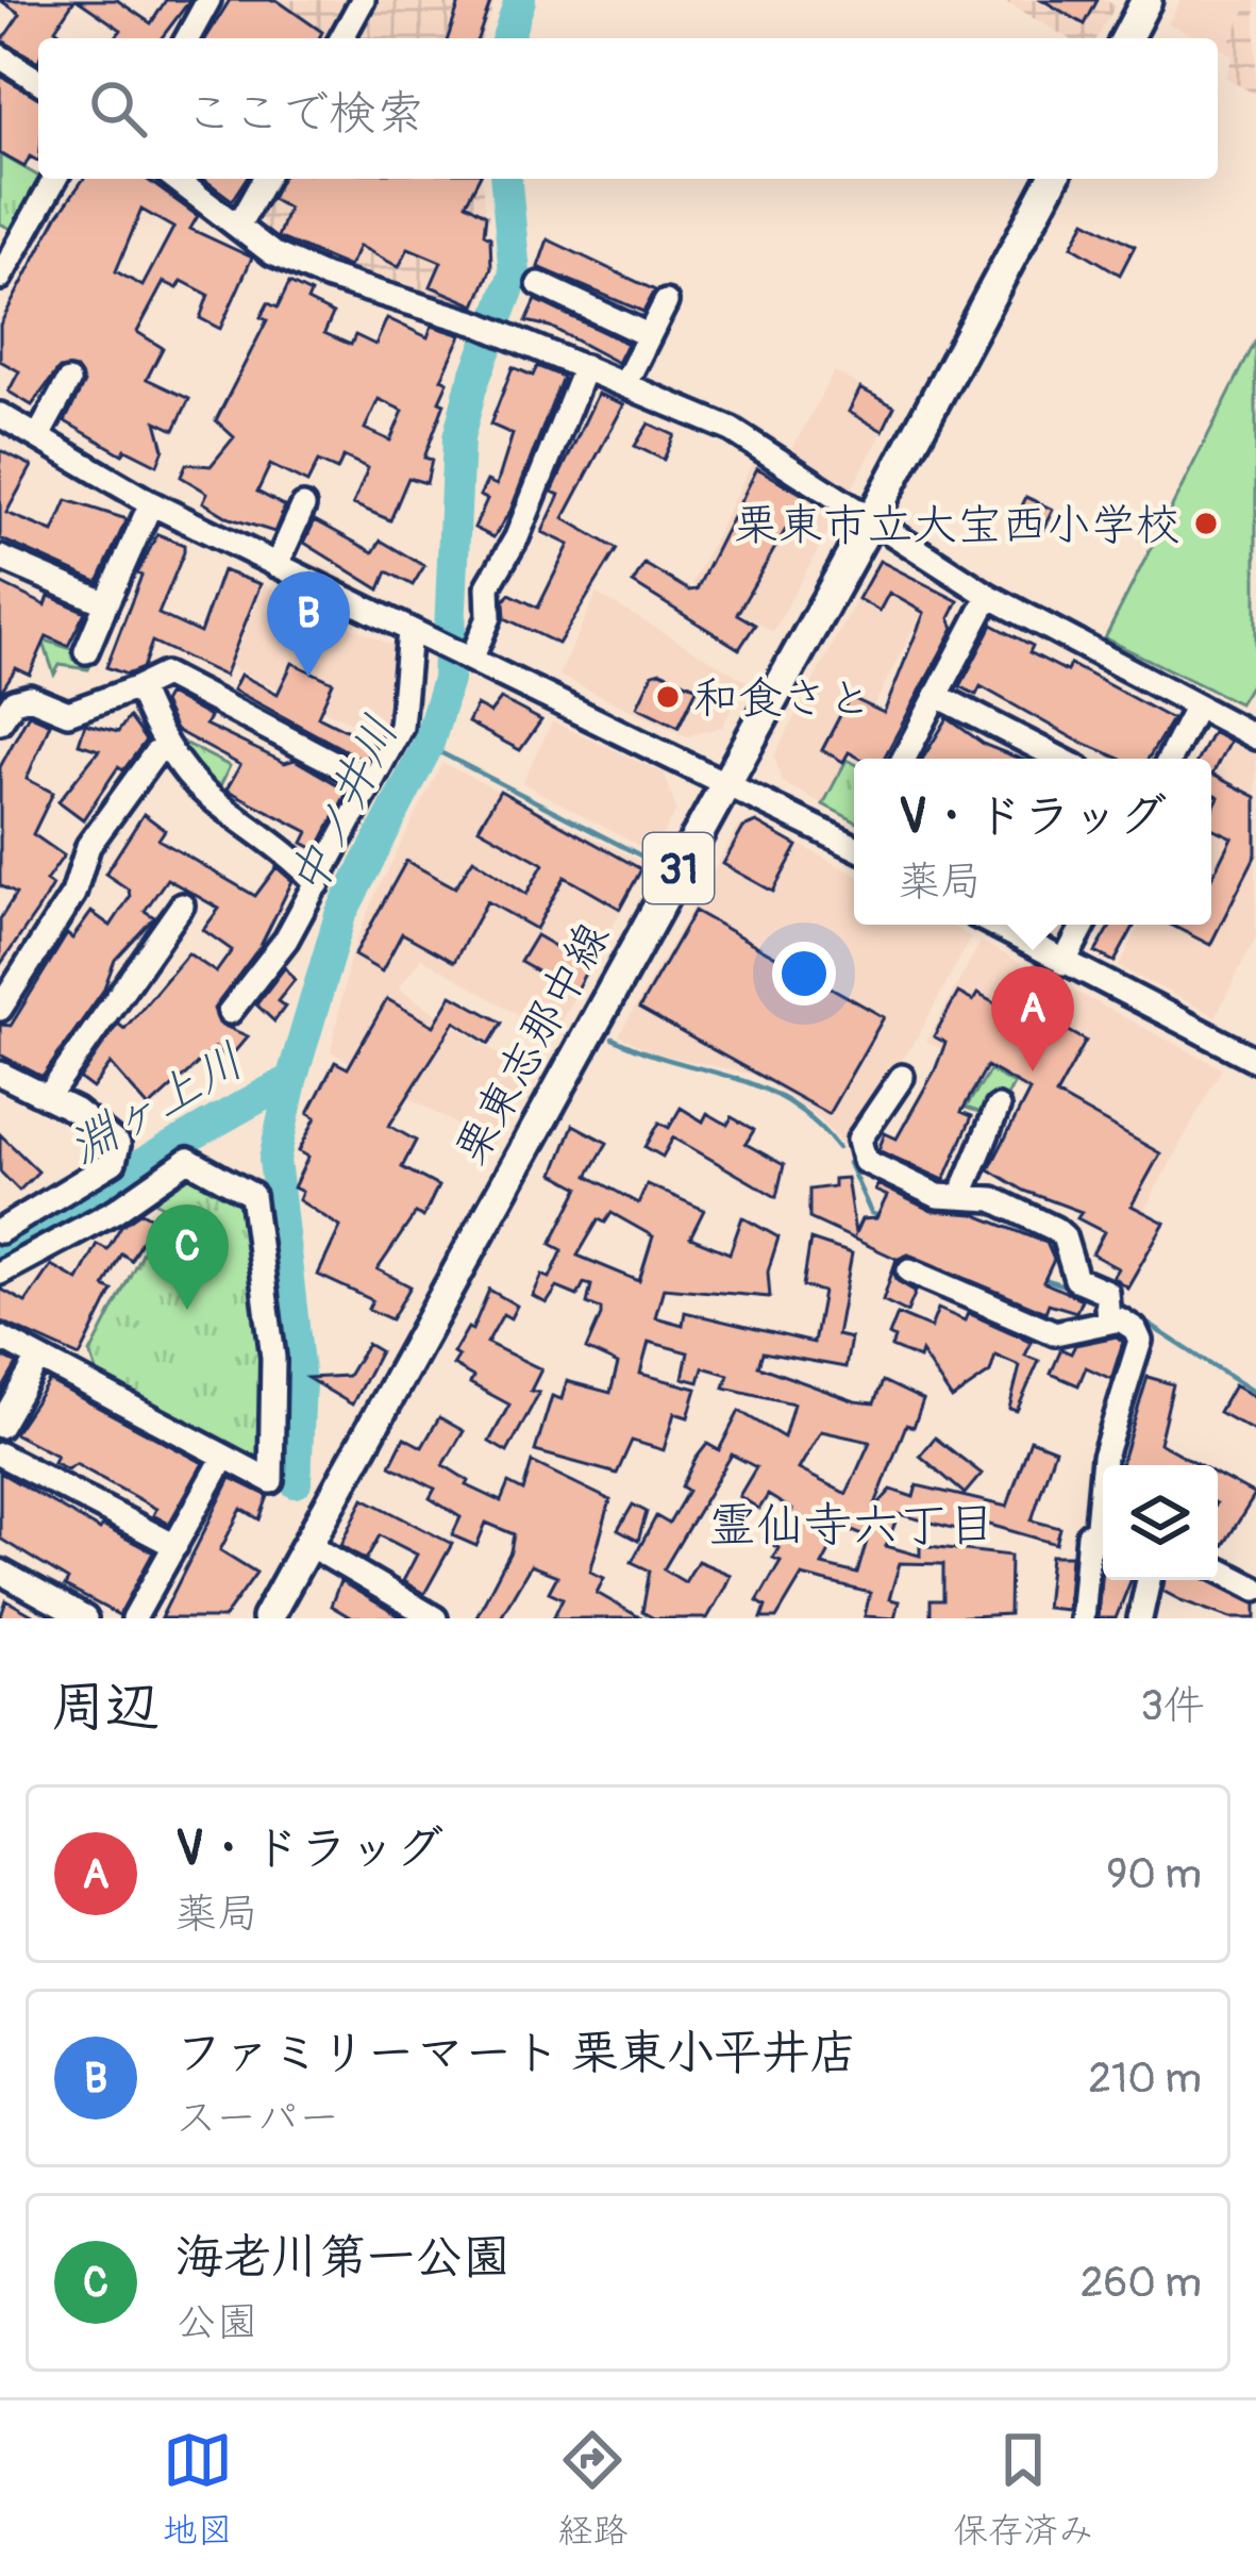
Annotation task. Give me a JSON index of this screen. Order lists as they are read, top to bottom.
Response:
{
  "streets": {
    "main road": ["31", "栗東志那中線"]
  },
  "districts": ["霊仙寺六丁目"],
  "water": ["中ノ井川", "淵ヶ上川"],
  "places": ["栗東市立大宝西小学校", "和食さと"],
  "page": {
    "search": "ここで検索",
    "pins": ["B", "A", "C"],
    "popup": ["V・ドラッグ", "薬局"],
    "heading": ["周辺", "3件"],
    "list": [
      {
        "mark": "A",
        "name": "V・ドラッグ",
        "note": "薬局",
        "value": "90 m"
      },
      {
        "mark": "B",
        "name": "ファミリーマート 栗東小平井店",
        "note": "スーパー",
        "value": "210 m"
      },
      {
        "mark": "C",
        "name": "海老川第一公園",
        "note": "公園",
        "value": "260 m"
      }
    ],
    "nav": ["地図", "経路", "保存済み"]
  }
}
